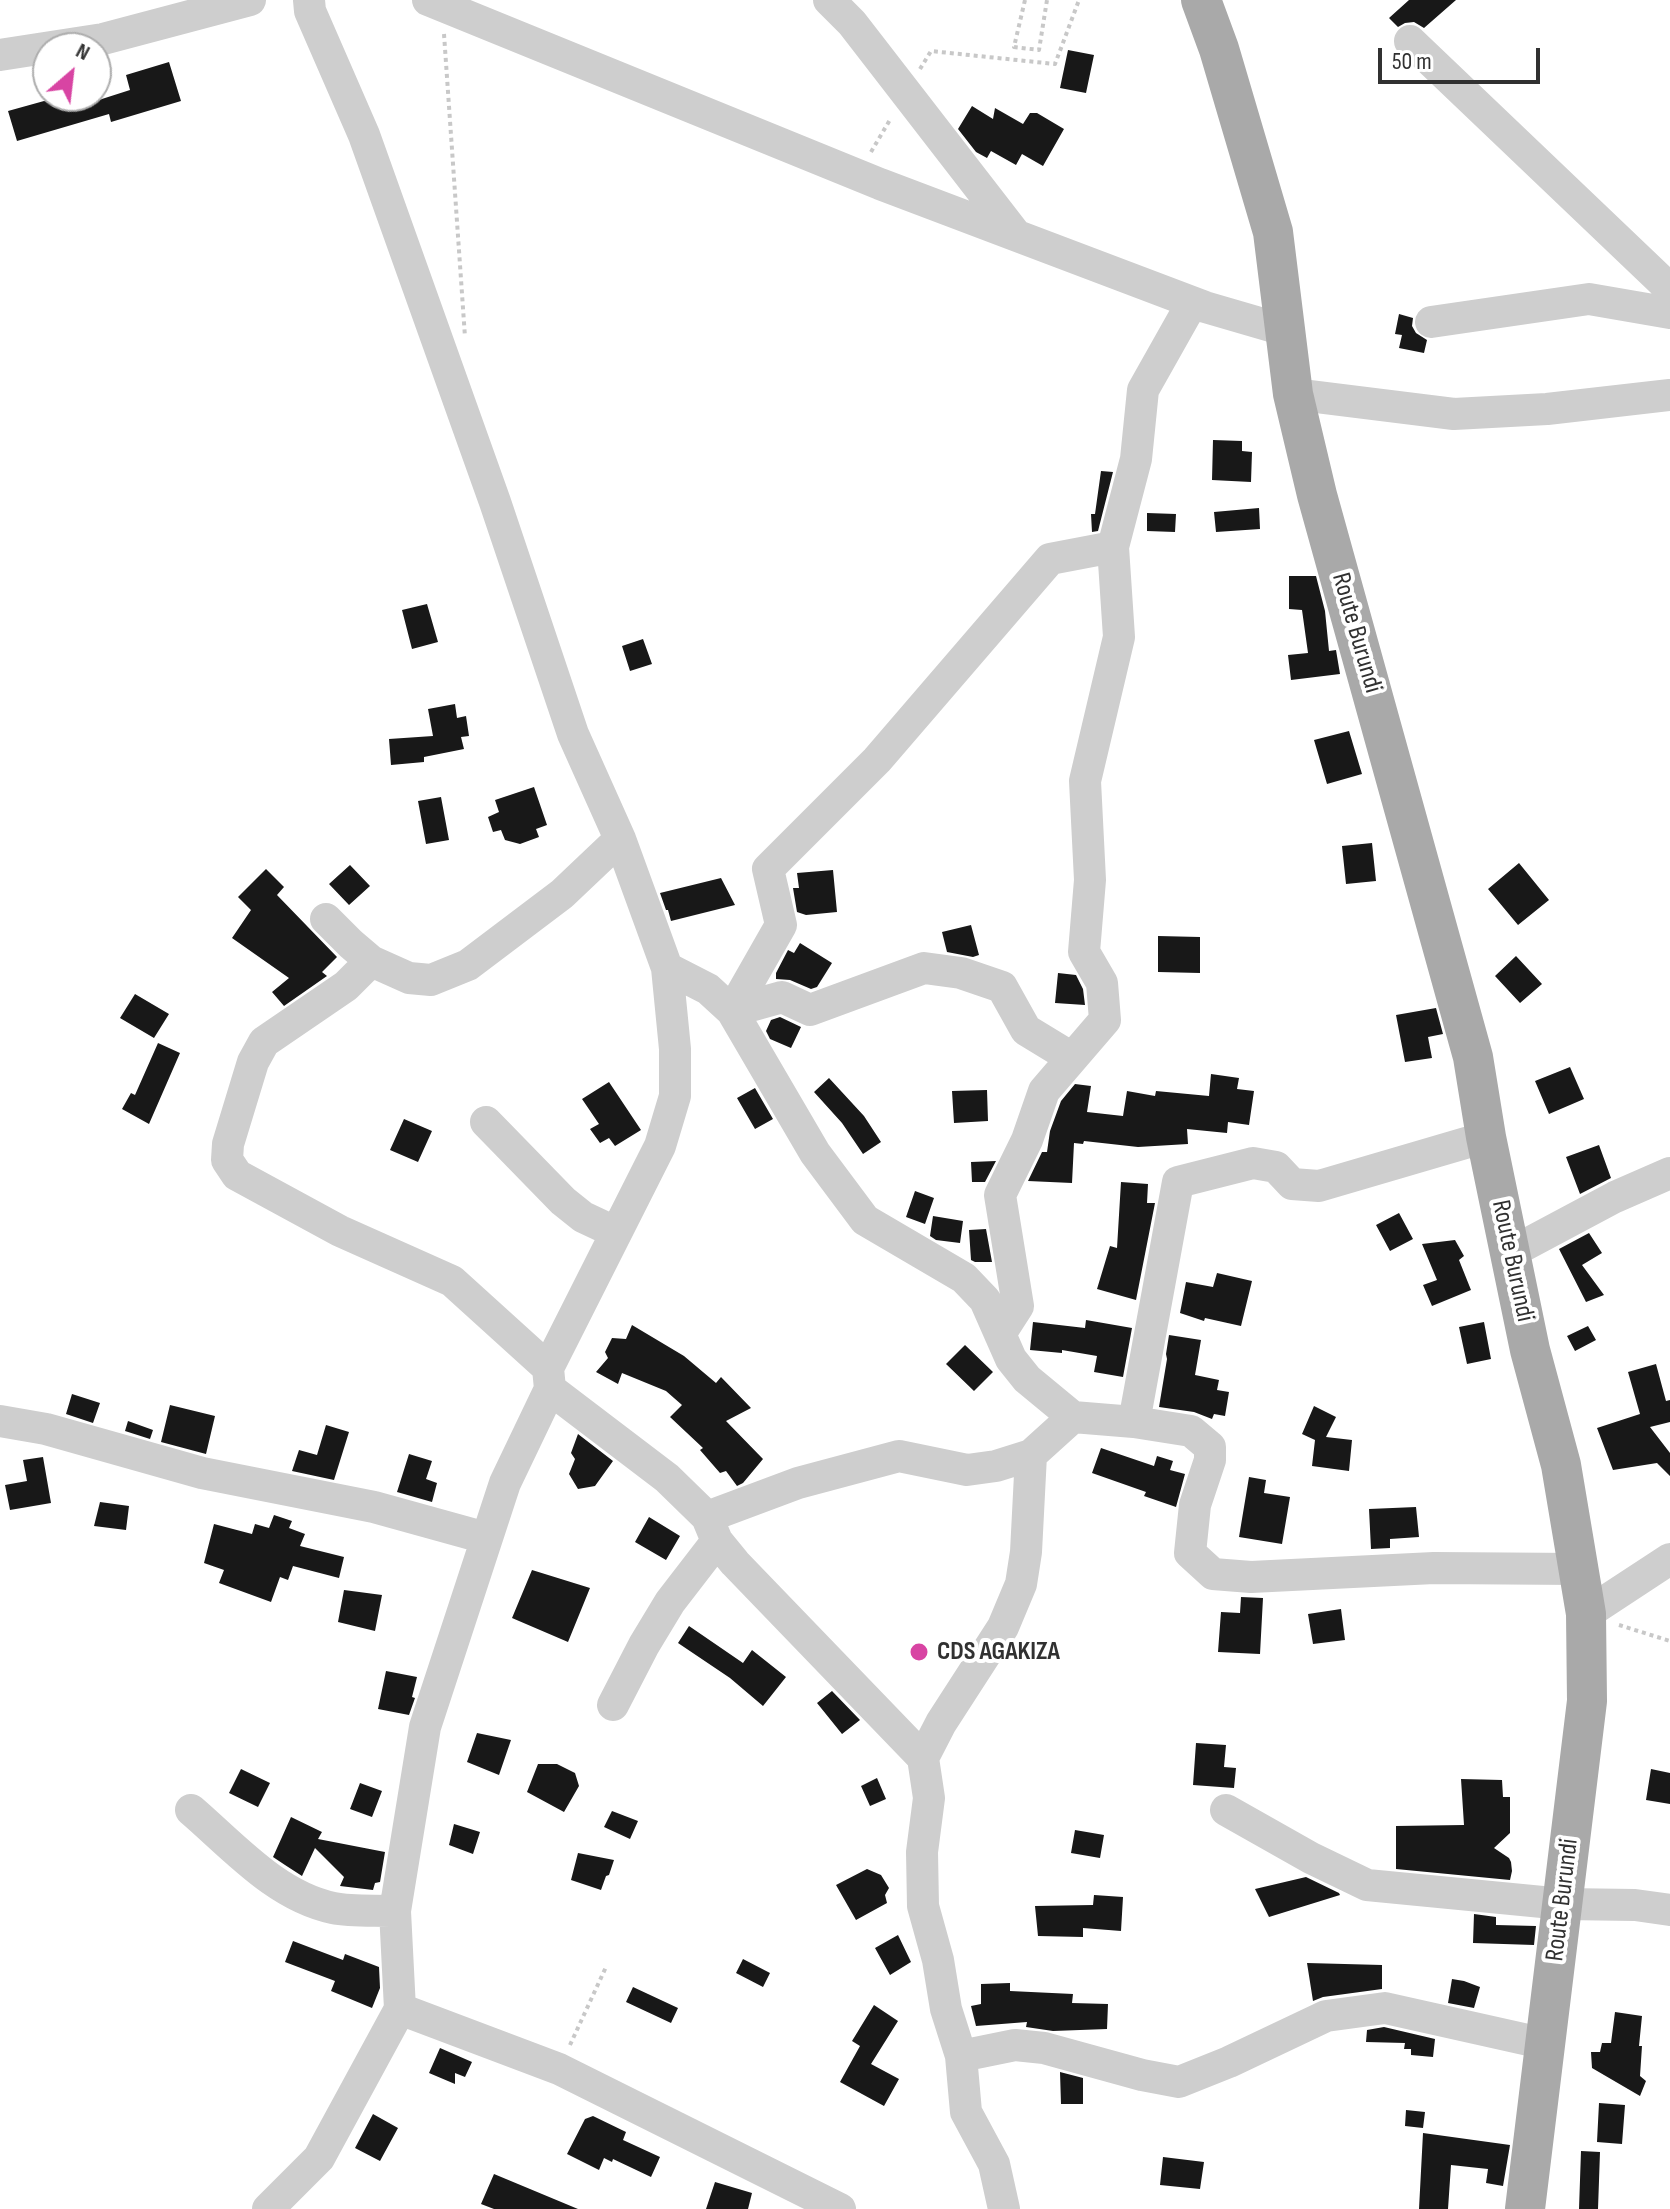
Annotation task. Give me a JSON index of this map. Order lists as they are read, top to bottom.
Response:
{
  "streets": {
    "main road": ["Route Burundi"]
  },
  "places": ["CDS AGAKIZA"],
  "scale_bar": "50 m",
  "north": "top right"
}
